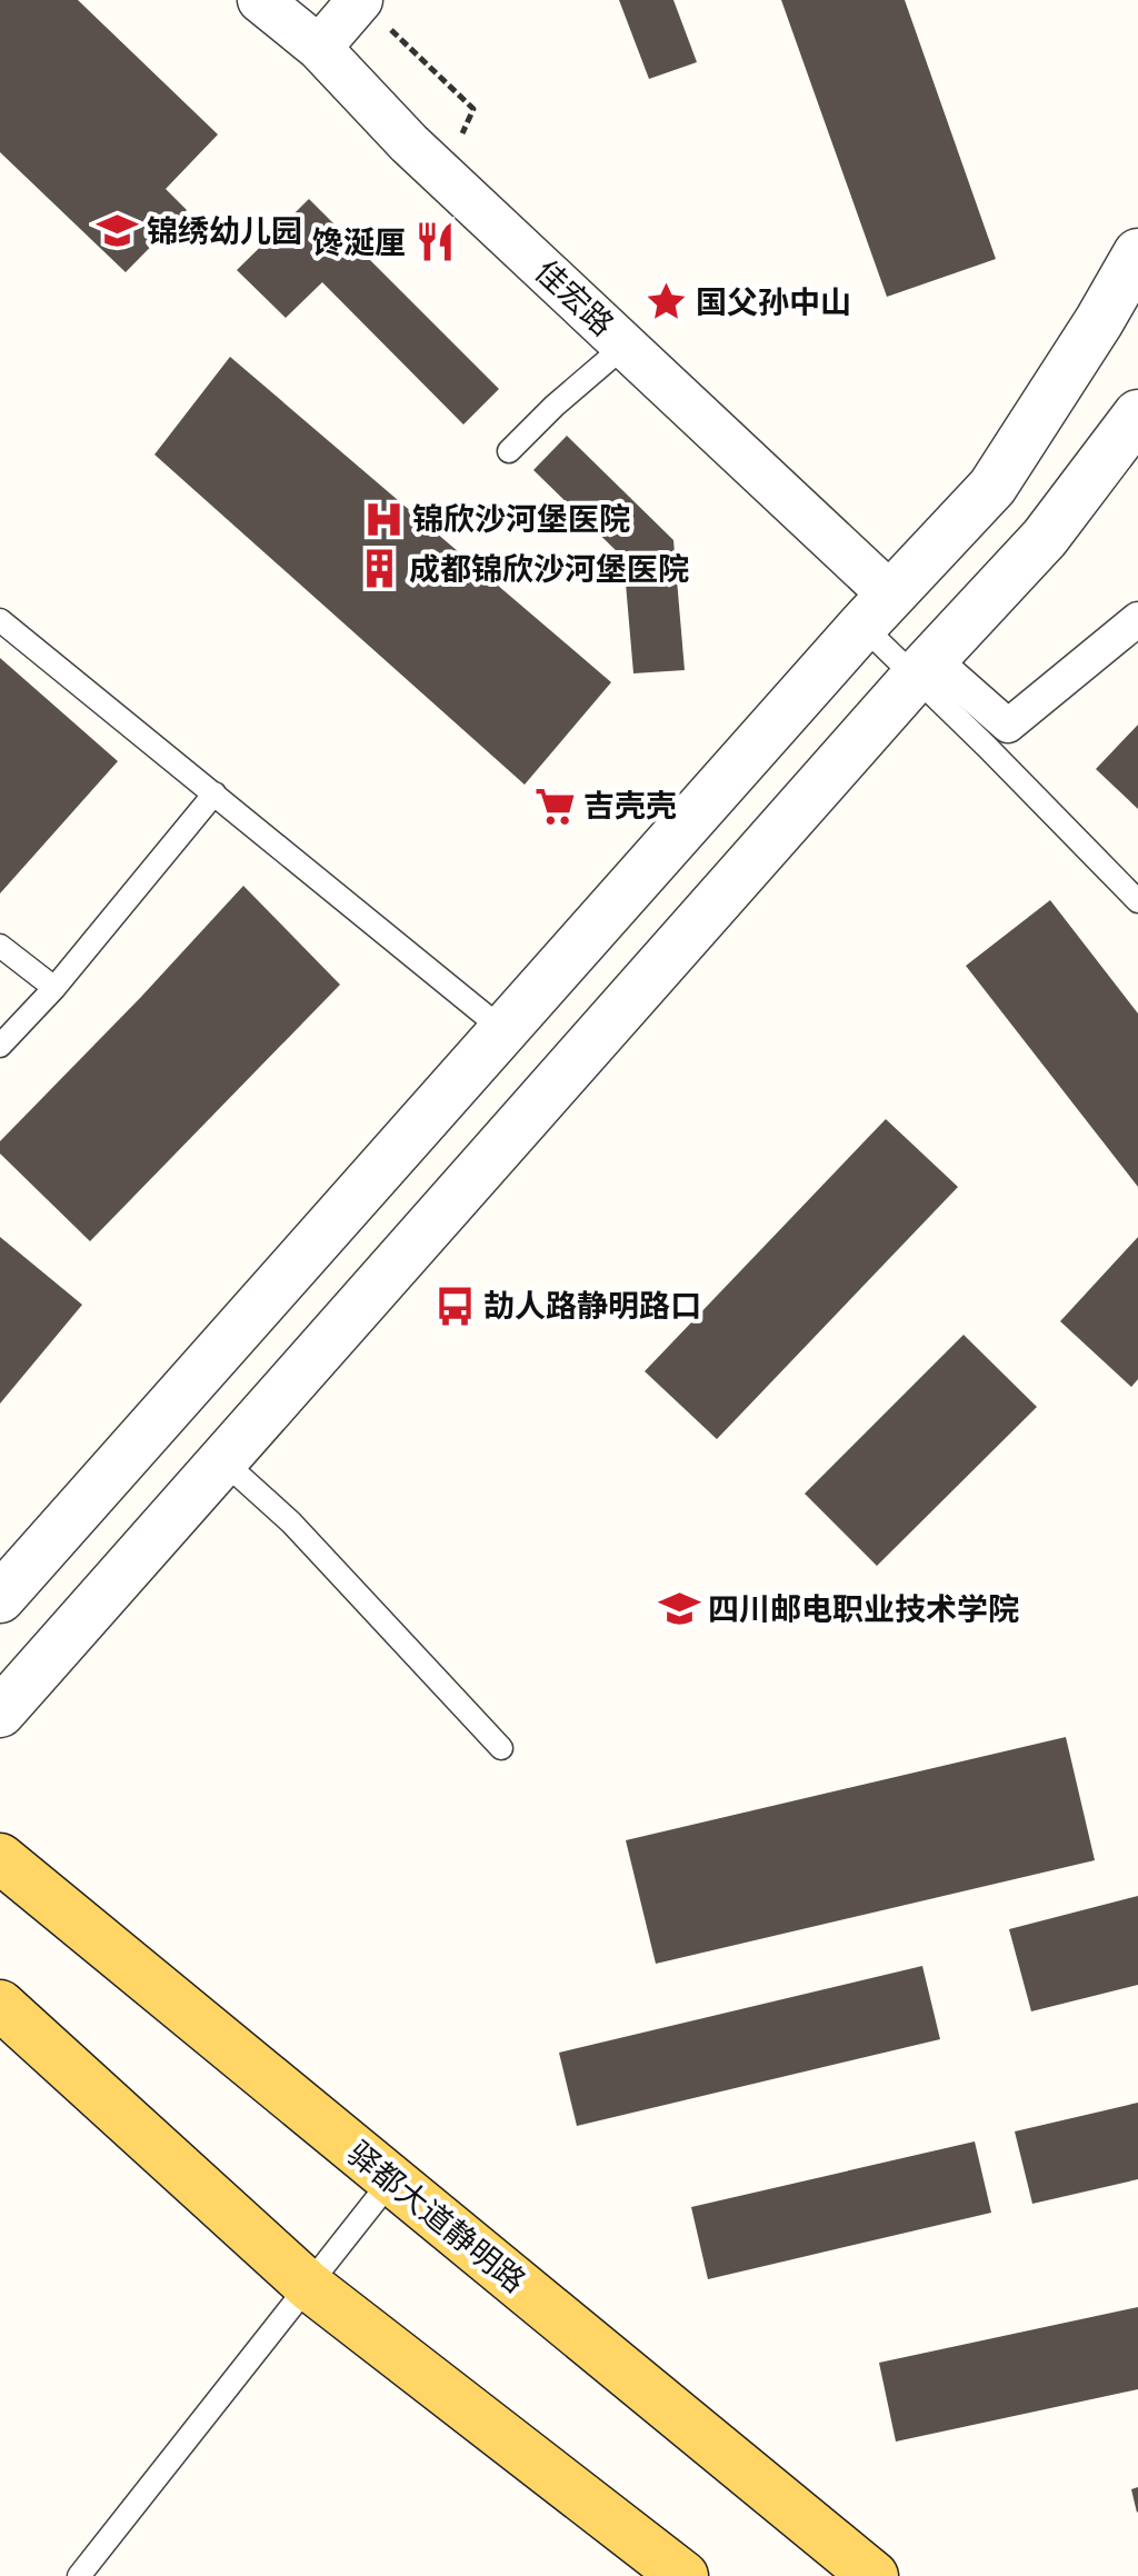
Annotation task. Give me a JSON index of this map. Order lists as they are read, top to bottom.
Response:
{
  "streets": {
    "main road": ["驿都大道静明路"],
    "street": ["佳宏路"]
  },
  "places": {
    "school or university": ["锦绣幼儿园", "四川邮电职业技术学院"],
    "restaurant": ["馋涎厘"],
    "place": ["国父孙中山"],
    "hospital": ["锦欣沙河堡医院"],
    "building": ["成都锦欣沙河堡医院"],
    "supermarket": ["吉壳壳"],
    "bus stop": ["劼人路静明路口"]
  }
}
